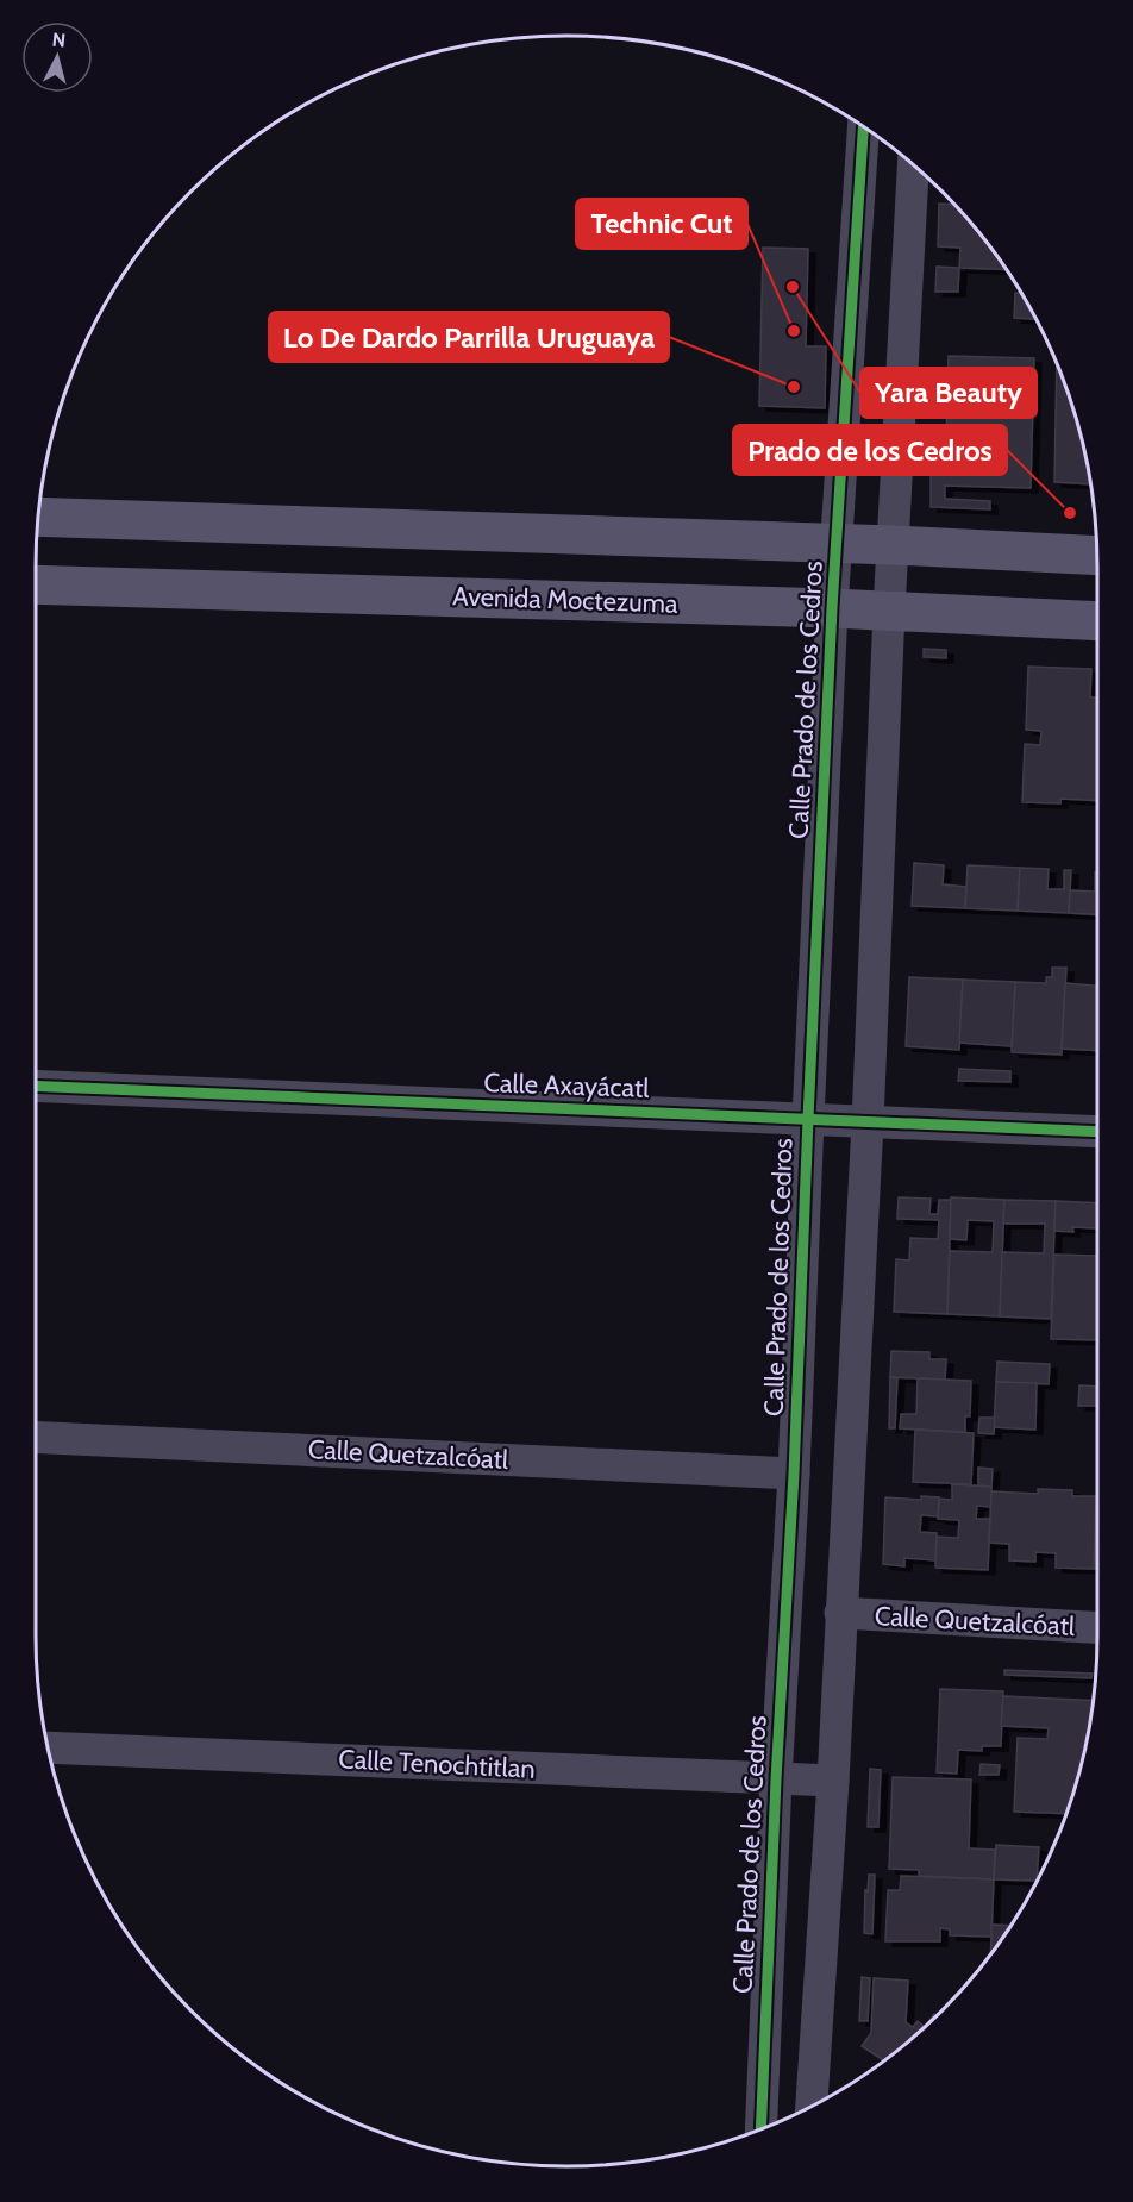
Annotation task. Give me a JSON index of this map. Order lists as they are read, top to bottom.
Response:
{
  "streets": {
    "street": [
      "Avenida Moctezuma",
      "Calle Prado de los Cedros",
      "Calle Axayácatl",
      "Calle Quetzalcóatl",
      "Calle Tenochtitlan"
    ]
  },
  "crossings": [
    ["Avenida Moctezuma", "Calle Prado de los Cedros"],
    ["Calle Prado de los Cedros", "Calle Axayácatl"],
    ["Calle Prado de los Cedros", "Calle Quetzalcóatl"],
    ["Calle Prado de los Cedros", "Calle Tenochtitlan"]
  ],
  "places": [
    "Yara Beauty",
    "Technic Cut",
    "Lo De Dardo Parrilla Uruguaya",
    "Prado de los Cedros"
  ],
  "north": "top"
}
